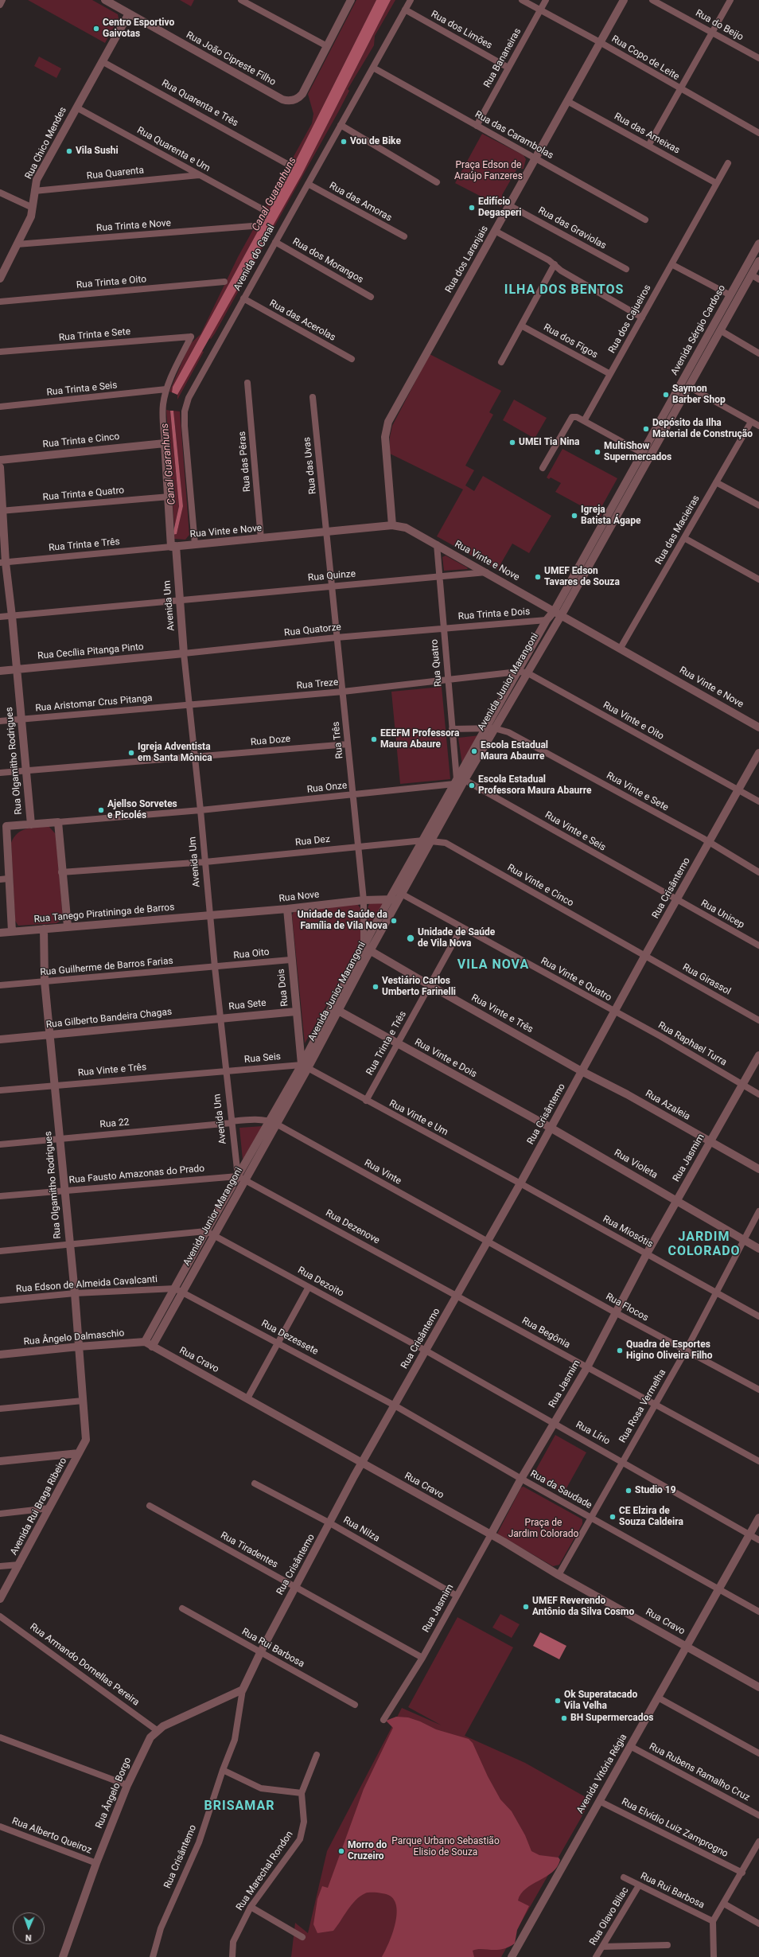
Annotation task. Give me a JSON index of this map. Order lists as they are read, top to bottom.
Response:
{
  "streets": {
    "street": [
      "Rua do Beijo",
      "Rua dos Limões",
      "Rua Bananeiras",
      "Rua Copo de Leite",
      "Rua João Cipreste Filho",
      "Rua Quarenta e Três",
      "Rua das Ameixas",
      "Rua das Carambolas",
      "Rua Chico Mendes",
      "Rua Quarenta e Um",
      "Rua Quarenta",
      "Rua das Amoras",
      "Rua Trinta e Nove",
      "Rua das Graviolas",
      "Avenida do Canal",
      "Rua dos Laranjais",
      "Rua dos Morangos",
      "Rua Trinta e Oito",
      "Rua dos Cajueiros",
      "Rua das Acerolas",
      "Avenida Sérgio Cardoso",
      "Rua Trinta e Sete",
      "Rua dos Figos",
      "Rua Trinta e Seis",
      "Rua Trinta e Cinco",
      "Rua das Pêras",
      "Rua das Uvas",
      "Rua Trinta e Quatro",
      "Rua das Macieiras",
      "Rua Vinte e Nove",
      "Rua Trinta e Três",
      "Rua Quinze",
      "Avenida Um",
      "Rua Trinta e Dois",
      "Rua Quatorze",
      "Rua Cecília Pitanga Pinto",
      "Rua Quatro",
      "Avenida Junior Marangoni",
      "Rua Treze",
      "Rua Aristomar Crus Pitanga",
      "Rua Vinte e Oito",
      "Rua Três",
      "Rua Doze",
      "Rua Olgamitho Rodrigues",
      "Rua Onze",
      "Rua Vinte e Sete",
      "Rua Vinte e Seis",
      "Rua Dez",
      "Rua Vinte e Cinco",
      "Rua Crisântemo",
      "Rua Nove",
      "Rua Tanego Piratininga de Barros",
      "Rua Unicep",
      "Rua Oito",
      "Rua Guilherme de Barros Farias",
      "Rua Vinte e Quatro",
      "Rua Girassol",
      "Rua Dois",
      "Rua Sete",
      "Rua Vinte e Três",
      "Rua Gilberto Bandeira Chagas",
      "Rua Raphael Turra",
      "Rua Seis",
      "Rua Vinte e Dois",
      "Rua Azaleia",
      "Rua Vinte e Um",
      "Rua 22",
      "Rua Jasmim",
      "Rua Violeta",
      "Rua Vinte",
      "Rua Fausto Amazonas do Prado",
      "Rua Dezenove",
      "Rua Miosótis",
      "Rua Dezoito",
      "Rua Edson de Almeida Cavalcanti",
      "Rua Flocos",
      "Rua Begônia",
      "Rua Ângelo Dalmaschio",
      "Rua Dezessete",
      "Rua Cravo",
      "Rua Rosa Vermelha",
      "Rua Lírio",
      "Rua da Saudade",
      "Avenida Rui Braga Ribeiro",
      "Rua Nilza",
      "Rua Tiradentes",
      "Rua Rui Barbosa",
      "Rua Armando Dornellas Pereira",
      "Rua Rubens Ramalho Cruz",
      "Avenida Vitória Régia",
      "Rua Ângelo Borgo",
      "Rua Elvídio Luiz Zamprogno",
      "Rua Alberto Queiroz",
      "Rua Marechal Rondon",
      "Rua Olavo Bilac"
    ]
  },
  "crossings": [
    ["Rua dos Limões", "Rua Bananeiras"],
    ["Rua dos Limões", "Avenida do Canal"],
    ["Rua Bananeiras", "Rua Copo de Leite"],
    ["Rua Bananeiras", "Rua das Carambolas"],
    ["Rua Copo de Leite", "Rua dos Laranjais"],
    ["Rua João Cipreste Filho", "Rua Chico Mendes"],
    ["Rua Quarenta e Três", "Rua Chico Mendes"],
    ["Rua das Ameixas", "Rua dos Laranjais"],
    ["Rua das Ameixas", "Rua dos Cajueiros"],
    ["Rua das Carambolas", "Avenida do Canal"],
    ["Rua das Carambolas", "Rua dos Laranjais"],
    ["Rua Chico Mendes", "Rua Quarenta e Um"],
    ["Rua Chico Mendes", "Rua Quarenta"],
    ["Rua Chico Mendes", "Rua Trinta e Nove"],
    ["Rua Quarenta e Um", "Rua Quarenta"],
    ["Rua das Amoras", "Avenida do Canal"],
    ["Rua das Graviolas", "Rua dos Laranjais"],
    ["Avenida do Canal", "Rua dos Morangos"],
    ["Avenida do Canal", "Rua das Acerolas"],
    ["Avenida do Canal", "Rua Vinte e Nove"],
    ["Rua dos Laranjais", "Rua Vinte e Nove"],
    ["Rua dos Cajueiros", "Rua dos Figos"],
    ["Avenida Sérgio Cardoso", "Rua Vinte e Nove"],
    ["Avenida Sérgio Cardoso", "Avenida Junior Marangoni"],
    ["Rua Trinta e Sete", "Rua Trinta e Seis"],
    ["Rua das Pêras", "Rua Vinte e Nove"],
    ["Rua das Uvas", "Rua Vinte e Nove"],
    ["Rua das Uvas", "Rua Três"],
    ["Rua Trinta e Quatro", "Rua Olgamitho Rodrigues"],
    ["Rua das Macieiras", "Rua Vinte e Nove"],
    ["Rua Vinte e Nove", "Rua Trinta e Três"],
    ["Rua Vinte e Nove", "Rua Quinze"],
    ["Rua Vinte e Nove", "Avenida Um"],
    ["Rua Vinte e Nove", "Rua Quatro"],
    ["Rua Vinte e Nove", "Avenida Junior Marangoni"],
    ["Rua Vinte e Nove", "Rua Três"],
    ["Rua Trinta e Três", "Avenida Um"],
    ["Rua Trinta e Três", "Rua Olgamitho Rodrigues"],
    ["Rua Trinta e Três", "Rua Vinte e Quatro"],
    ["Rua Trinta e Três", "Rua Vinte e Três"],
    ["Rua Trinta e Três", "Rua Vinte e Dois"],
    ["Rua Trinta e Três", "Rua Vinte e Um"],
    ["Rua Quinze", "Avenida Um"],
    ["Rua Quinze", "Rua Quatro"],
    ["Rua Quinze", "Rua Três"],
    ["Rua Quinze", "Rua Olgamitho Rodrigues"],
    ["Avenida Um", "Rua Quatorze"],
    ["Avenida Um", "Rua Cecília Pitanga Pinto"],
    ["Avenida Um", "Avenida Junior Marangoni"],
    ["Avenida Um", "Rua Treze"],
    ["Avenida Um", "Rua Aristomar Crus Pitanga"],
    ["Avenida Um", "Rua Doze"],
    ["Avenida Um", "Rua Onze"],
    ["Avenida Um", "Rua Dez"],
    ["Avenida Um", "Rua Nove"],
    ["Avenida Um", "Rua Tanego Piratininga de Barros"],
    ["Avenida Um", "Rua Oito"],
    ["Avenida Um", "Rua Guilherme de Barros Farias"],
    ["Avenida Um", "Rua Sete"],
    ["Avenida Um", "Rua Vinte e Três"],
    ["Avenida Um", "Rua Gilberto Bandeira Chagas"],
    ["Avenida Um", "Rua Seis"],
    ["Avenida Um", "Rua 22"],
    ["Avenida Um", "Rua Fausto Amazonas do Prado"],
    ["Avenida Um", "Rua Dezenove"],
    ["Rua Trinta e Dois", "Rua Quatorze"],
    ["Rua Trinta e Dois", "Rua Quatro"],
    ["Rua Trinta e Dois", "Avenida Junior Marangoni"],
    ["Rua Quatorze", "Rua Cecília Pitanga Pinto"],
    ["Rua Quatorze", "Rua Quatro"],
    ["Rua Quatorze", "Rua Três"],
    ["Rua Cecília Pitanga Pinto", "Rua Olgamitho Rodrigues"],
    ["Rua Quatro", "Avenida Junior Marangoni"],
    ["Rua Quatro", "Rua Treze"],
    ["Rua Quatro", "Rua Onze"],
    ["Rua Quatro", "Rua Vinte e Sete"],
    ["Rua Quatro", "Rua Vinte e Seis"],
    ["Avenida Junior Marangoni", "Rua Treze"],
    ["Avenida Junior Marangoni", "Rua Vinte e Oito"],
    ["Avenida Junior Marangoni", "Rua Três"],
    ["Avenida Junior Marangoni", "Rua Onze"],
    ["Avenida Junior Marangoni", "Rua Vinte e Sete"],
    ["Avenida Junior Marangoni", "Rua Vinte e Seis"],
    ["Avenida Junior Marangoni", "Rua Dez"],
    ["Avenida Junior Marangoni", "Rua Vinte e Cinco"],
    ["Avenida Junior Marangoni", "Rua Nove"],
    ["Avenida Junior Marangoni", "Rua Vinte e Quatro"],
    ["Avenida Junior Marangoni", "Rua Dois"],
    ["Avenida Junior Marangoni", "Rua Vinte e Três"],
    ["Avenida Junior Marangoni", "Rua Seis"],
    ["Avenida Junior Marangoni", "Rua Vinte e Dois"],
    ["Avenida Junior Marangoni", "Rua Vinte e Um"],
    ["Avenida Junior Marangoni", "Rua 22"],
    ["Avenida Junior Marangoni", "Rua Vinte"],
    ["Avenida Junior Marangoni", "Rua Fausto Amazonas do Prado"],
    ["Avenida Junior Marangoni", "Rua Dezenove"],
    ["Avenida Junior Marangoni", "Rua Dezoito"],
    ["Avenida Junior Marangoni", "Rua Edson de Almeida Cavalcanti"],
    ["Avenida Junior Marangoni", "Rua Ângelo Dalmaschio"],
    ["Avenida Junior Marangoni", "Rua Dezessete"],
    ["Avenida Junior Marangoni", "Rua Cravo"],
    ["Rua Treze", "Rua Aristomar Crus Pitanga"],
    ["Rua Treze", "Rua Vinte e Oito"],
    ["Rua Treze", "Rua Três"],
    ["Rua Aristomar Crus Pitanga", "Rua Olgamitho Rodrigues"],
    ["Rua Vinte e Oito", "Rua Crisântemo"],
    ["Rua Três", "Rua Doze"],
    ["Rua Três", "Rua Onze"],
    ["Rua Três", "Rua Dez"],
    ["Rua Três", "Rua Nove"],
    ["Rua Três", "Rua Vinte e Três"],
    ["Rua Doze", "Rua Olgamitho Rodrigues"],
    ["Rua Olgamitho Rodrigues", "Rua Tanego Piratininga de Barros"],
    ["Rua Olgamitho Rodrigues", "Rua Guilherme de Barros Farias"],
    ["Rua Olgamitho Rodrigues", "Rua Vinte e Três"],
    ["Rua Olgamitho Rodrigues", "Rua Gilberto Bandeira Chagas"],
    ["Rua Olgamitho Rodrigues", "Rua 22"],
    ["Rua Olgamitho Rodrigues", "Rua Fausto Amazonas do Prado"],
    ["Rua Olgamitho Rodrigues", "Rua Edson de Almeida Cavalcanti"],
    ["Rua Olgamitho Rodrigues", "Rua Ângelo Dalmaschio"],
    ["Rua Olgamitho Rodrigues", "Avenida Rui Braga Ribeiro"],
    ["Rua Onze", "Rua Vinte e Seis"],
    ["Rua Vinte e Sete", "Rua Crisântemo"],
    ["Rua Vinte e Seis", "Rua Crisântemo"],
    ["Rua Vinte e Seis", "Rua Unicep"],
    ["Rua Dez", "Rua Vinte e Cinco"],
    ["Rua Vinte e Cinco", "Rua Crisântemo"],
    ["Rua Vinte e Cinco", "Rua Girassol"],
    ["Rua Crisântemo", "Rua Unicep"],
    ["Rua Crisântemo", "Rua Vinte e Quatro"],
    ["Rua Crisântemo", "Rua Girassol"],
    ["Rua Crisântemo", "Rua Vinte e Três"],
    ["Rua Crisântemo", "Rua Raphael Turra"],
    ["Rua Crisântemo", "Rua Vinte e Dois"],
    ["Rua Crisântemo", "Rua Azaleia"],
    ["Rua Crisântemo", "Rua Vinte e Um"],
    ["Rua Crisântemo", "Rua Violeta"],
    ["Rua Crisântemo", "Rua Vinte"],
    ["Rua Crisântemo", "Rua Dezenove"],
    ["Rua Crisântemo", "Rua Miosótis"],
    ["Rua Crisântemo", "Rua Dezoito"],
    ["Rua Crisântemo", "Rua Flocos"],
    ["Rua Crisântemo", "Rua Begônia"],
    ["Rua Crisântemo", "Rua Dezessete"],
    ["Rua Crisântemo", "Rua Cravo"],
    ["Rua Crisântemo", "Rua Lírio"],
    ["Rua Crisântemo", "Rua da Saudade"],
    ["Rua Crisântemo", "Rua Nilza"],
    ["Rua Crisântemo", "Rua Tiradentes"],
    ["Rua Crisântemo", "Rua Rui Barbosa"],
    ["Rua Crisântemo", "Rua Ângelo Borgo"],
    ["Rua Nove", "Rua Tanego Piratininga de Barros"],
    ["Rua Nove", "Rua Dois"],
    ["Rua Oito", "Rua Guilherme de Barros Farias"],
    ["Rua Oito", "Rua Dois"],
    ["Rua Vinte e Quatro", "Rua Raphael Turra"],
    ["Rua Dois", "Rua Sete"],
    ["Rua Dois", "Rua Seis"],
    ["Rua Dois", "Rua Vinte e Um"],
    ["Rua Sete", "Rua Gilberto Bandeira Chagas"],
    ["Rua Vinte e Três", "Rua Seis"],
    ["Rua Vinte e Três", "Rua Azaleia"],
    ["Rua Raphael Turra", "Rua Jasmim"],
    ["Rua Seis", "Rua Vinte e Um"],
    ["Rua Vinte e Dois", "Rua Violeta"],
    ["Rua Azaleia", "Rua Jasmim"],
    ["Rua Vinte e Um", "Rua Miosótis"],
    ["Rua 22", "Rua Vinte"],
    ["Rua Jasmim", "Rua Violeta"],
    ["Rua Jasmim", "Rua Miosótis"],
    ["Rua Jasmim", "Rua Flocos"],
    ["Rua Jasmim", "Rua Begônia"],
    ["Rua Jasmim", "Rua Cravo"],
    ["Rua Jasmim", "Rua Lírio"],
    ["Rua Jasmim", "Rua da Saudade"],
    ["Rua Jasmim", "Rua Nilza"],
    ["Rua Jasmim", "Rua Tiradentes"],
    ["Rua Violeta", "Rua Rosa Vermelha"],
    ["Rua Vinte", "Rua Flocos"],
    ["Rua Fausto Amazonas do Prado", "Rua Dezenove"],
    ["Rua Dezenove", "Rua Begônia"],
    ["Rua Miosótis", "Rua Rosa Vermelha"],
    ["Rua Dezoito", "Rua Lírio"],
    ["Rua Edson de Almeida Cavalcanti", "Rua Dezessete"],
    ["Rua Flocos", "Rua Rosa Vermelha"],
    ["Rua Begônia", "Rua Rosa Vermelha"],
    ["Rua Ângelo Dalmaschio", "Rua Cravo"],
    ["Rua Dezessete", "Rua da Saudade"],
    ["Rua Cravo", "Rua Rosa Vermelha"],
    ["Rua Cravo", "Avenida Vitória Régia"],
    ["Rua Rosa Vermelha", "Rua Lírio"],
    ["Rua Rosa Vermelha", "Rua da Saudade"],
    ["Rua Lírio", "Avenida Vitória Régia"],
    ["Rua da Saudade", "Avenida Vitória Régia"],
    ["Rua Rui Barbosa", "Rua Olavo Bilac"],
    ["Rua Armando Dornellas Pereira", "Rua Ângelo Borgo"],
    ["Rua Rubens Ramalho Cruz", "Avenida Vitória Régia"],
    ["Avenida Vitória Régia", "Rua Elvídio Luiz Zamprogno"],
    ["Rua Ângelo Borgo", "Rua Alberto Queiroz"]
  ],
  "districts": [
    "ILHA DOS BENTOS",
    "VILA NOVA",
    "JARDIM COLORADO",
    "BRISAMAR"
  ],
  "water": ["Canal Guaranhuns"],
  "parks": ["Praça Edson de Araújo Fanzeres", "Praça de Jardim Colorado", "Parque Urbano Sebastião Elisio de Souza"],
  "places": [
    "Centro Esportivo Gaivotas",
    "Vou de Bike",
    "Vila Sushi",
    "Edifício Degasperi",
    "Saymon Barber Shop",
    "Depósito da Ilha Material de Construção",
    "UMEI Tia Nina",
    "MultiShow Supermercados",
    "Igreja Batista Ágape",
    "UMEF Edson Tavares de Souza",
    "EEEFM Professora Maura Abaure",
    "Escola Estadual Maura Abaurre",
    "Igreja Adventista em Santa Mônica",
    "Escola Estadual Professora Maura Abaurre",
    "Ajellso Sorvetes e Picolés",
    "Unidade de Saúde da Família de Vila Nova",
    "Unidade de Saúde de Vila Nova",
    "Vestiário Carlos Umberto Farinelli",
    "Quadra de Esportes Higino Oliveira Filho",
    "Studio 19",
    "CE Elzira de Souza Caldeira",
    "UMEF Reverendo Antônio da Silva Cosmo",
    "Ok Superatacado Vila Velha",
    "BH Supermercados",
    "Morro do Cruzeiro"
  ],
  "north": "bottom"
}
